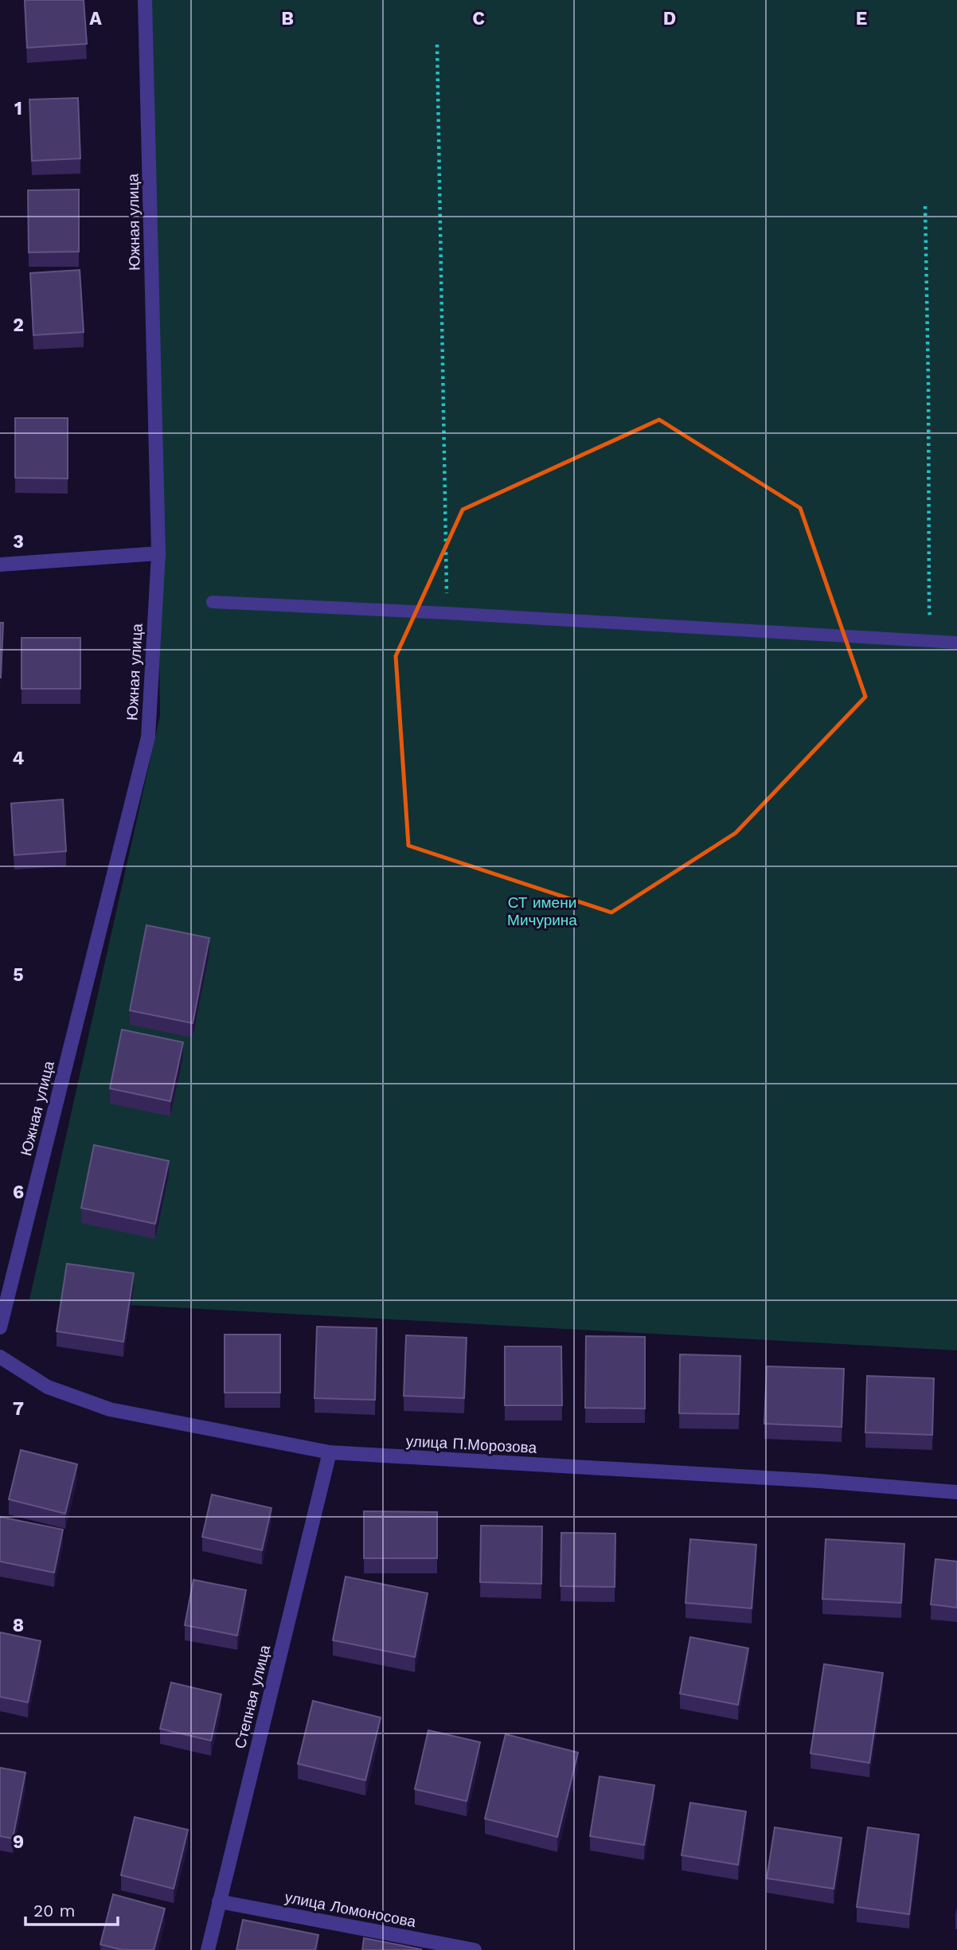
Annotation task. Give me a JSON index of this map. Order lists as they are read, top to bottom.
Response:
{
  "streets": {
    "street": [
      "Южная улица",
      "улица П.Морозова",
      "Степная улица",
      "улица Ломоносова"
    ]
  },
  "crossings": [
    ["улица П.Морозова", "Степная улица"],
    ["Степная улица", "улица Ломоносова"]
  ],
  "parks": ["СТ имени Мичурина"],
  "scale_bar": "20 m",
  "grid": {
    "columns": [
      "A",
      "B",
      "C",
      "D",
      "E"
    ],
    "rows": [
      "1",
      "2",
      "3",
      "4",
      "5",
      "6",
      "7",
      "8",
      "9"
    ]
  }
}
